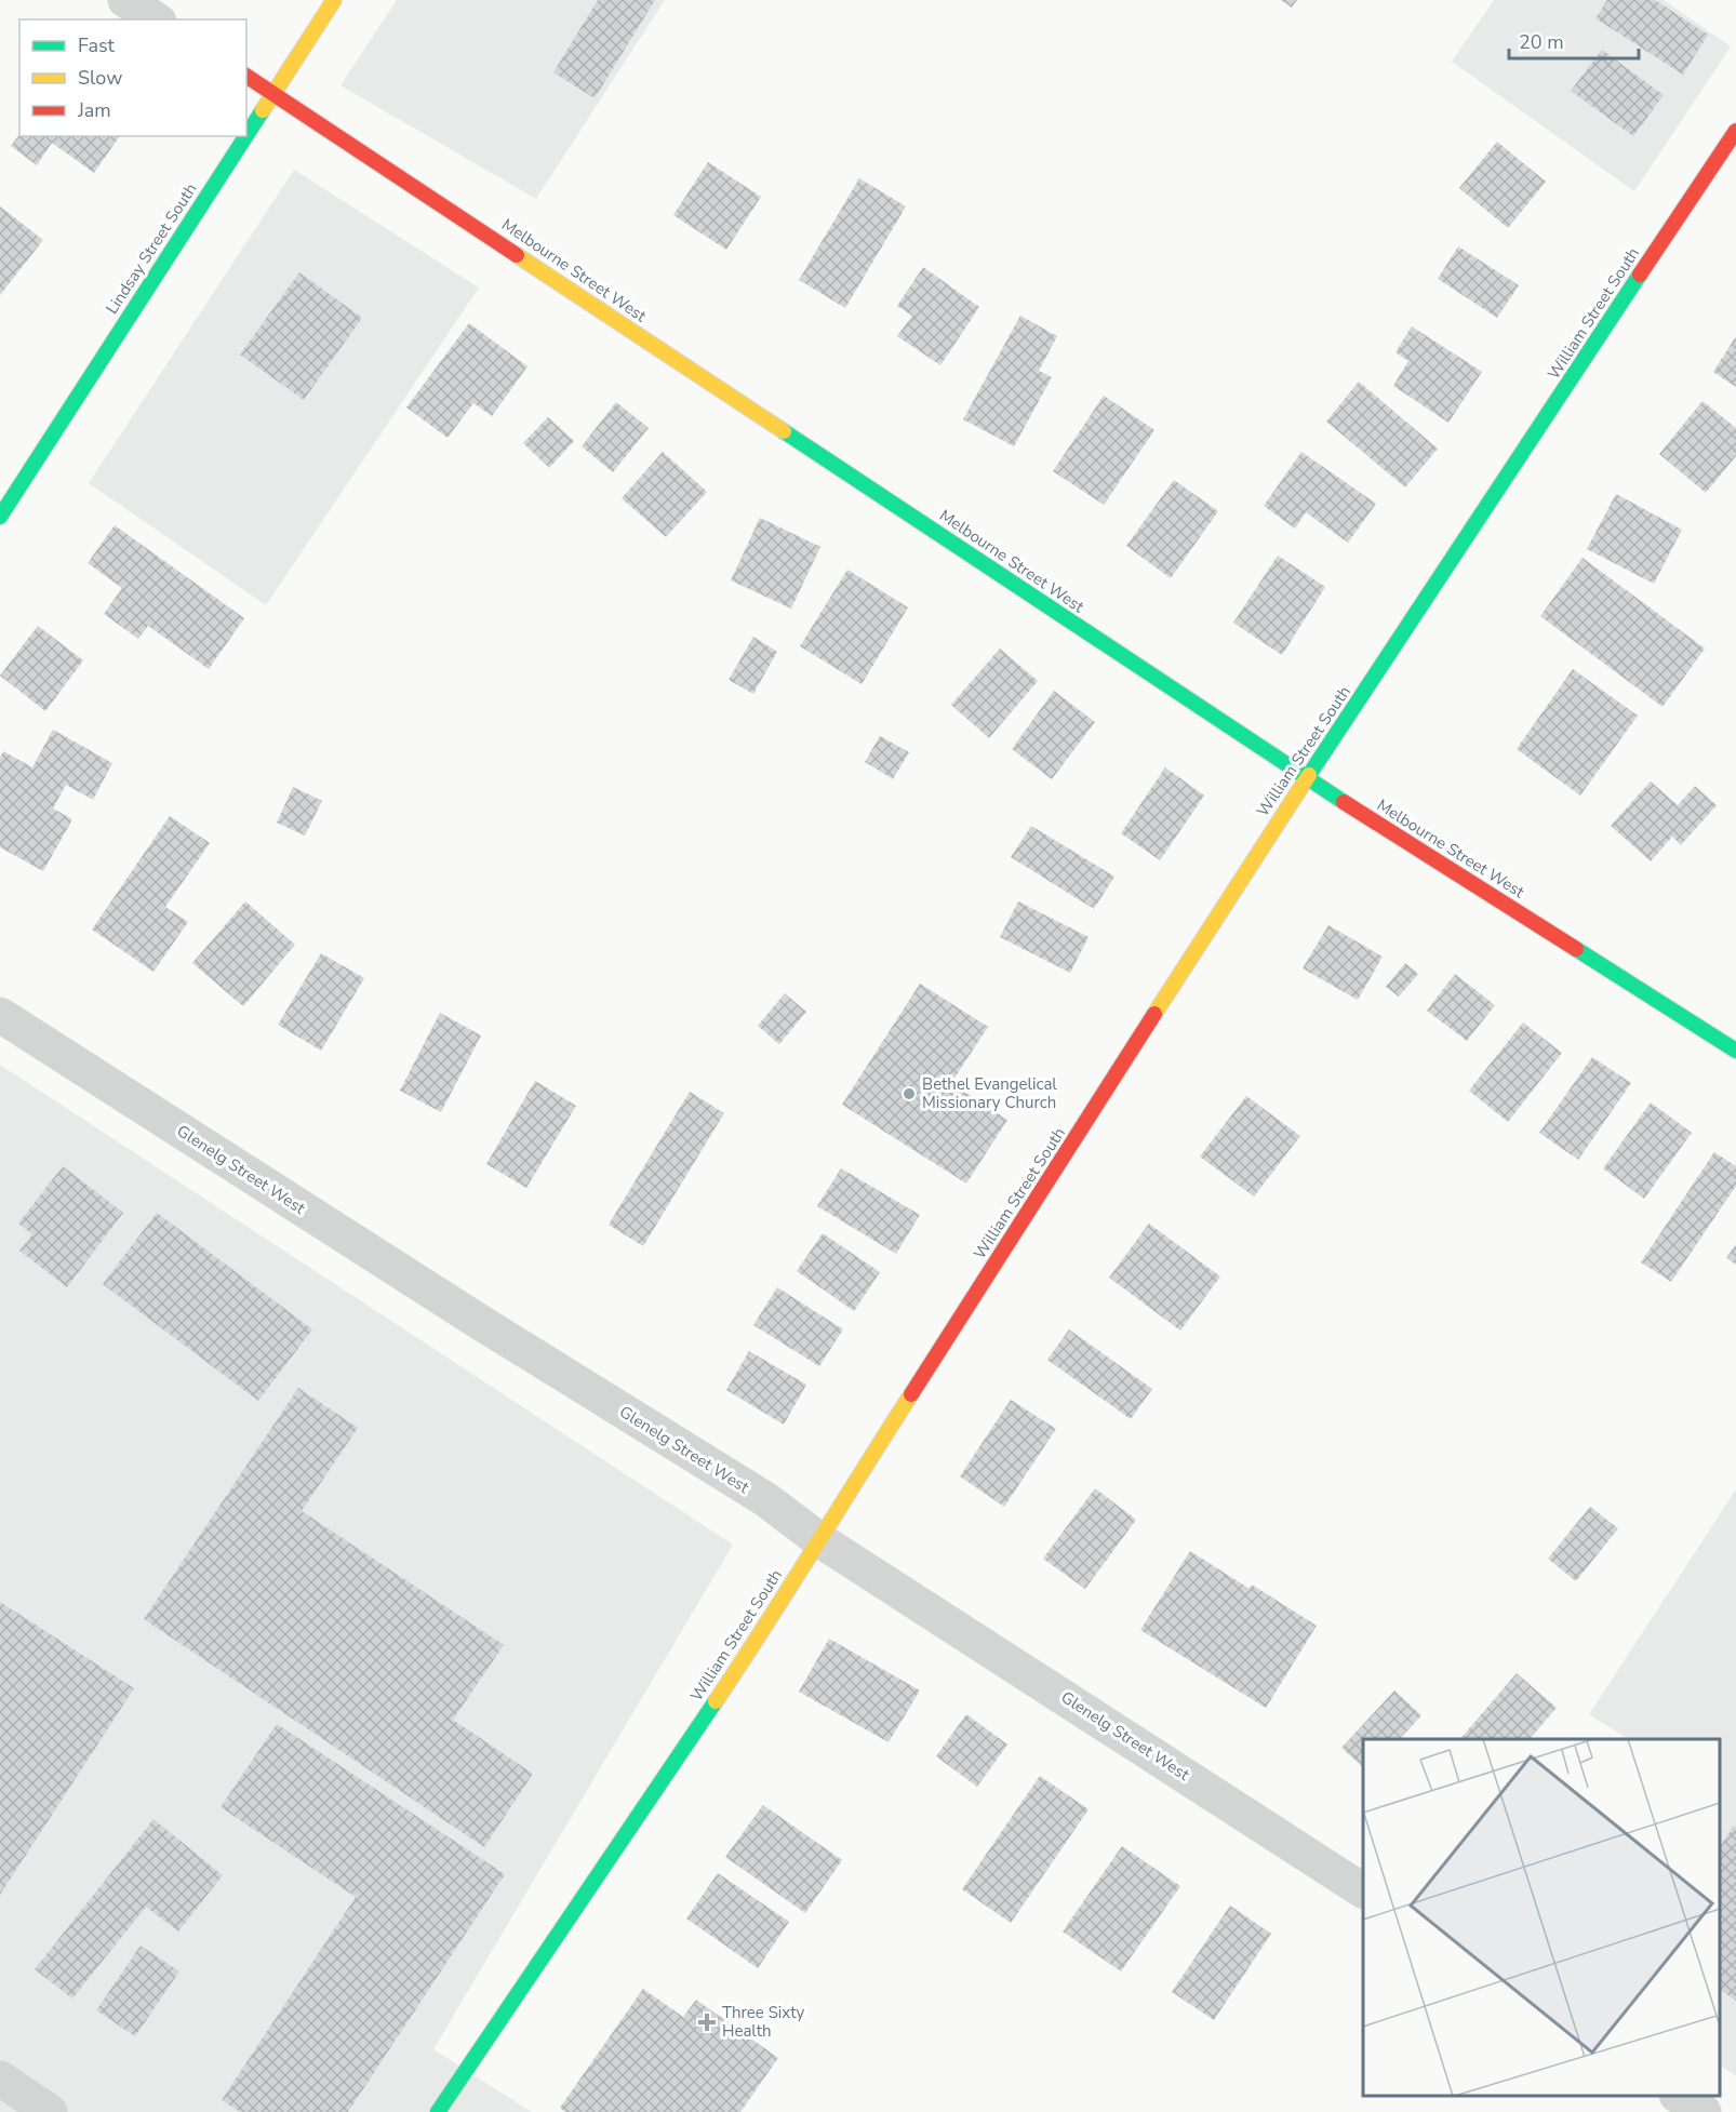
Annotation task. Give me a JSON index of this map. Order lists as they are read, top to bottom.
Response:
{
  "streets": {
    "street": [
      "Lindsay Street South",
      "Melbourne Street West",
      "William Street South",
      "Glenelg Street West"
    ]
  },
  "crossings": [
    ["Lindsay Street South", "Melbourne Street West"],
    ["Melbourne Street West", "William Street South"],
    ["William Street South", "Glenelg Street West"]
  ],
  "places": {
    "other": ["Bethel Evangelical Missionary Church"],
    "health": ["Three Sixty Health"]
  },
  "legend": ["Fast", "Slow", "Jam"],
  "scale_bar": "20 m"
}
